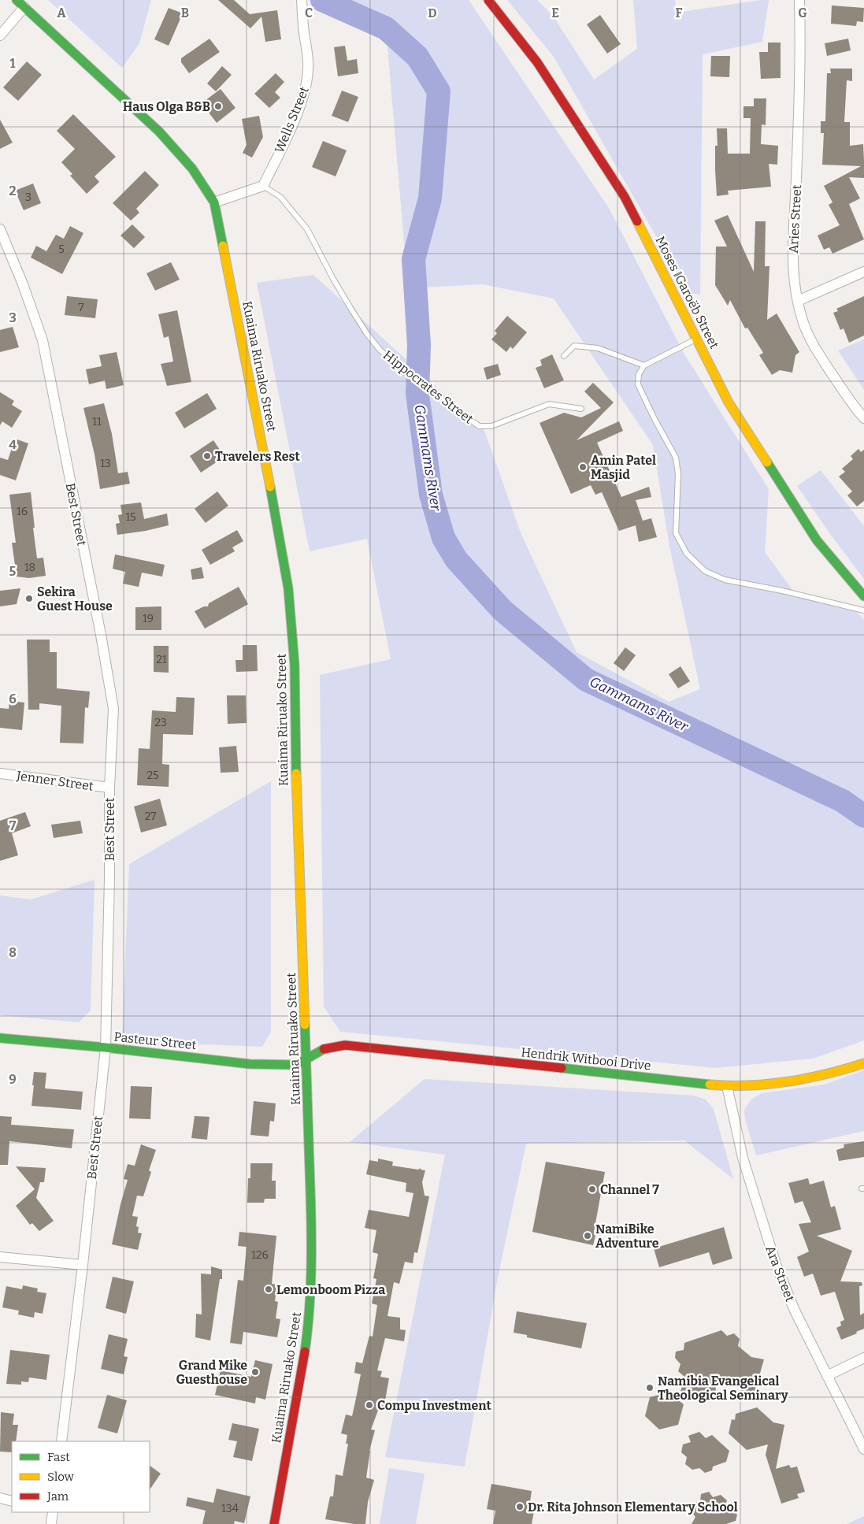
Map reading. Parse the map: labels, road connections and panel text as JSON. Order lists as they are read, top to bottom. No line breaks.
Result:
{"streets":{"street":["Wells Street","Aries Street","Moses ǁGaroëb Street","Kuaima Riruako Street","Best Street","Jenner Street","Pasteur Street","Hendrik Witbooi Drive","Ara Street"],"lane":["Hippocrates Street"]},"crossings":[["Wells Street","Hippocrates Street"],["Kuaima Riruako Street","Pasteur Street"],["Kuaima Riruako Street","Hendrik Witbooi Drive"],["Best Street","Jenner Street"],["Best Street","Pasteur Street"],["Pasteur Street","Hendrik Witbooi Drive"],["Hendrik Witbooi Drive","Ara Street"]],"water":["Gammams River"],"places":["Haus Olga B&B","Travelers Rest","Amin Patel Masjid","Sekira Guest House","Channel 7","NamiBike Adventure","Lemonboom Pizza","Grand Mike Guesthouse","Namibia Evangelical Theological Seminary","Compu Investment","Dr. Rita Johnson Elementary School"],"house_numbers":["3","5","7","11","13","16","15","18","19","21","23","25","27","126","134"],"legend":["Fast","Slow","Jam"],"grid":{"columns":["A","B","C","D","E","F","G"],"rows":["1","2","3","4","5","6","7","8","9"]}}
